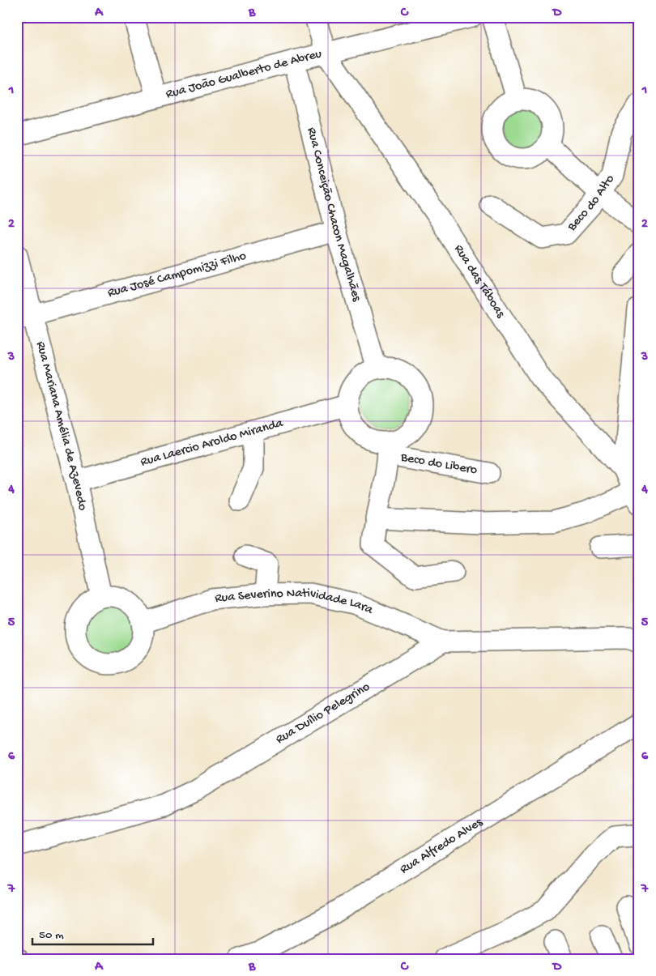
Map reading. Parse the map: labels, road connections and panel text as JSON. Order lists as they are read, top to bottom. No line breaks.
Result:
{"streets":{"street":["Rua João Gualberto de Abreu","Beco do Alto","Rua Conceição Chacon Magalhães","Rua José Campomizzi Filho","Rua das Táboas","Rua Mariana Amélia de Azevedo","Rua Laercio Aroldo Miranda","Beco do Libero","Rua Severino Natividade Lara","Rua Duílio Pelegrino","Rua Alfredo Alves"]},"crossings":[["Rua João Gualberto de Abreu","Rua Conceição Chacon Magalhães"],["Rua João Gualberto de Abreu","Rua das Táboas"],["Rua Conceição Chacon Magalhães","Rua José Campomizzi Filho"],["Rua Conceição Chacon Magalhães","Rua Laercio Aroldo Miranda"],["Rua Conceição Chacon Magalhães","Beco do Libero"],["Rua José Campomizzi Filho","Rua Mariana Amélia de Azevedo"],["Rua Mariana Amélia de Azevedo","Rua Laercio Aroldo Miranda"],["Rua Mariana Amélia de Azevedo","Rua Severino Natividade Lara"],["Rua Laercio Aroldo Miranda","Beco do Libero"],["Rua Severino Natividade Lara","Rua Duílio Pelegrino"]],"scale_bar":"50 m","grid":{"columns":["A","B","C","D"],"rows":["1","2","3","4","5","6","7"]}}
